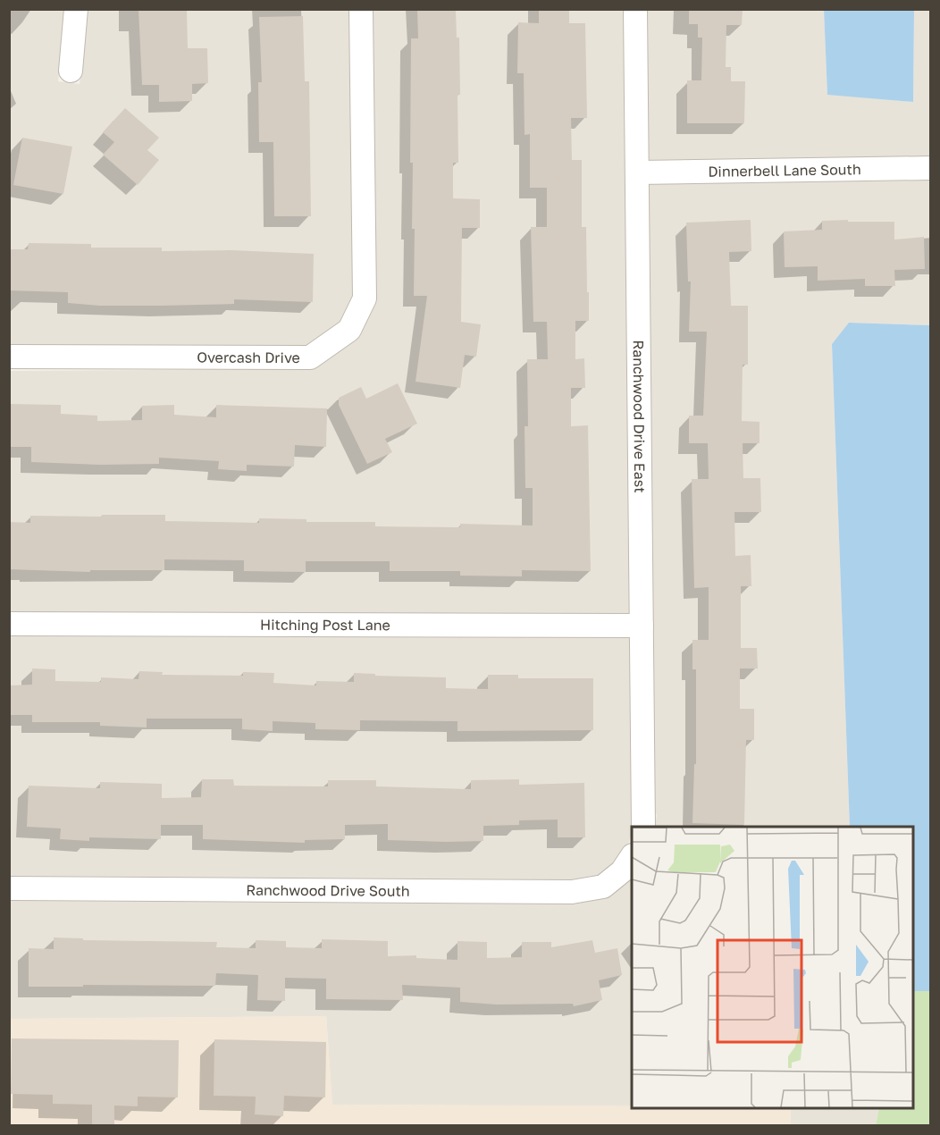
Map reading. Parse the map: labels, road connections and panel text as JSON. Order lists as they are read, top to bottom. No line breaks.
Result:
{"streets":{"street":["Dinnerbell Lane South","Overcash Drive","Ranchwood Drive East","Hitching Post Lane","Ranchwood Drive South"]},"crossings":[["Dinnerbell Lane South","Ranchwood Drive East"],["Ranchwood Drive East","Hitching Post Lane"]]}
